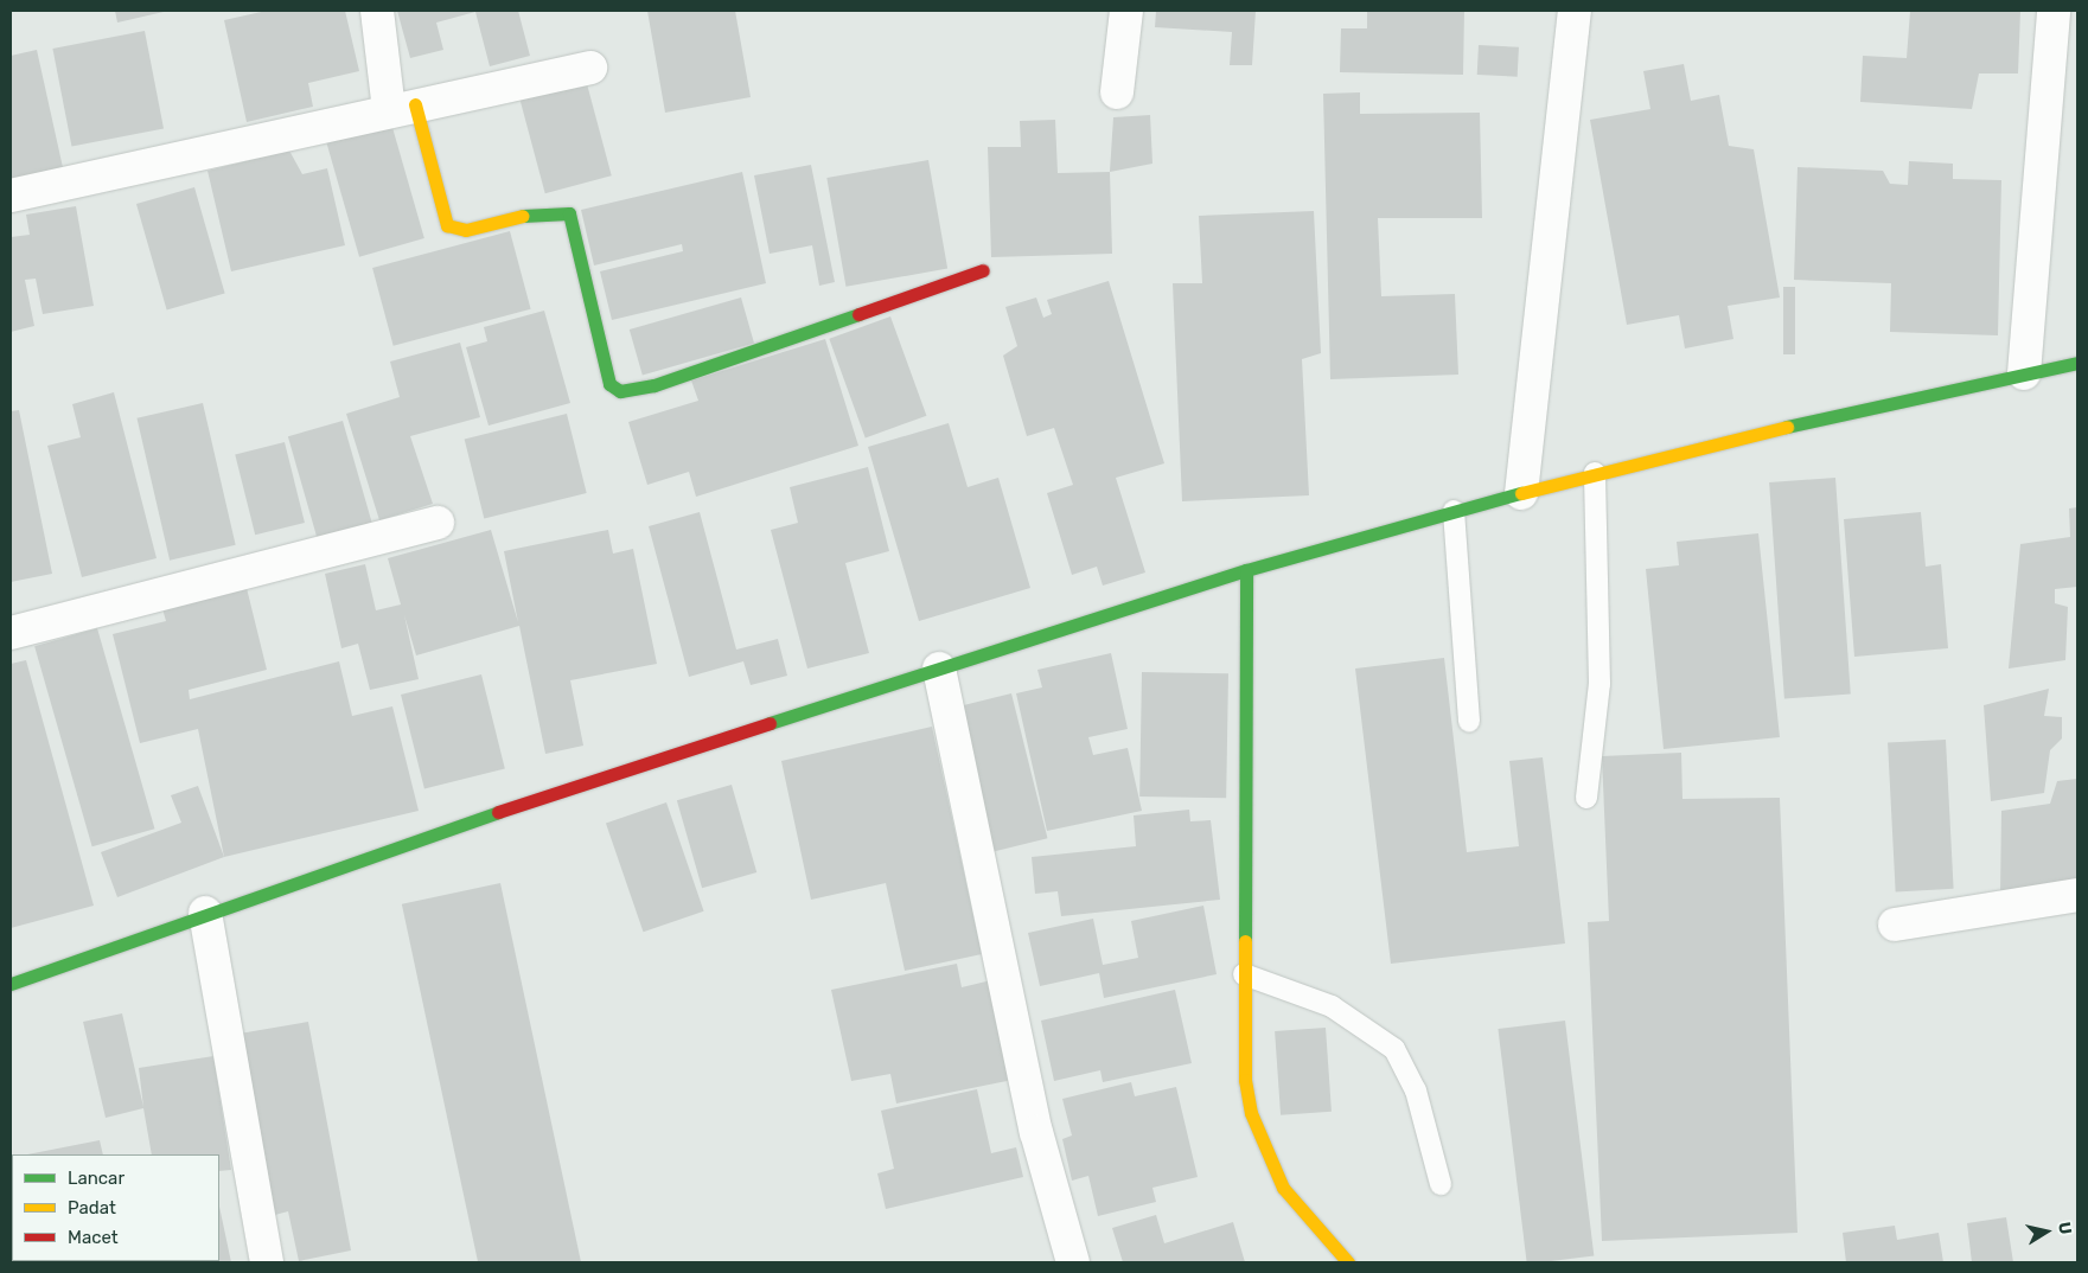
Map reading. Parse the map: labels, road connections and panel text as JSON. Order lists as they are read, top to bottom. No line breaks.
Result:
{"legend":["Lancar","Padat","Macet"],"north":"right"}
